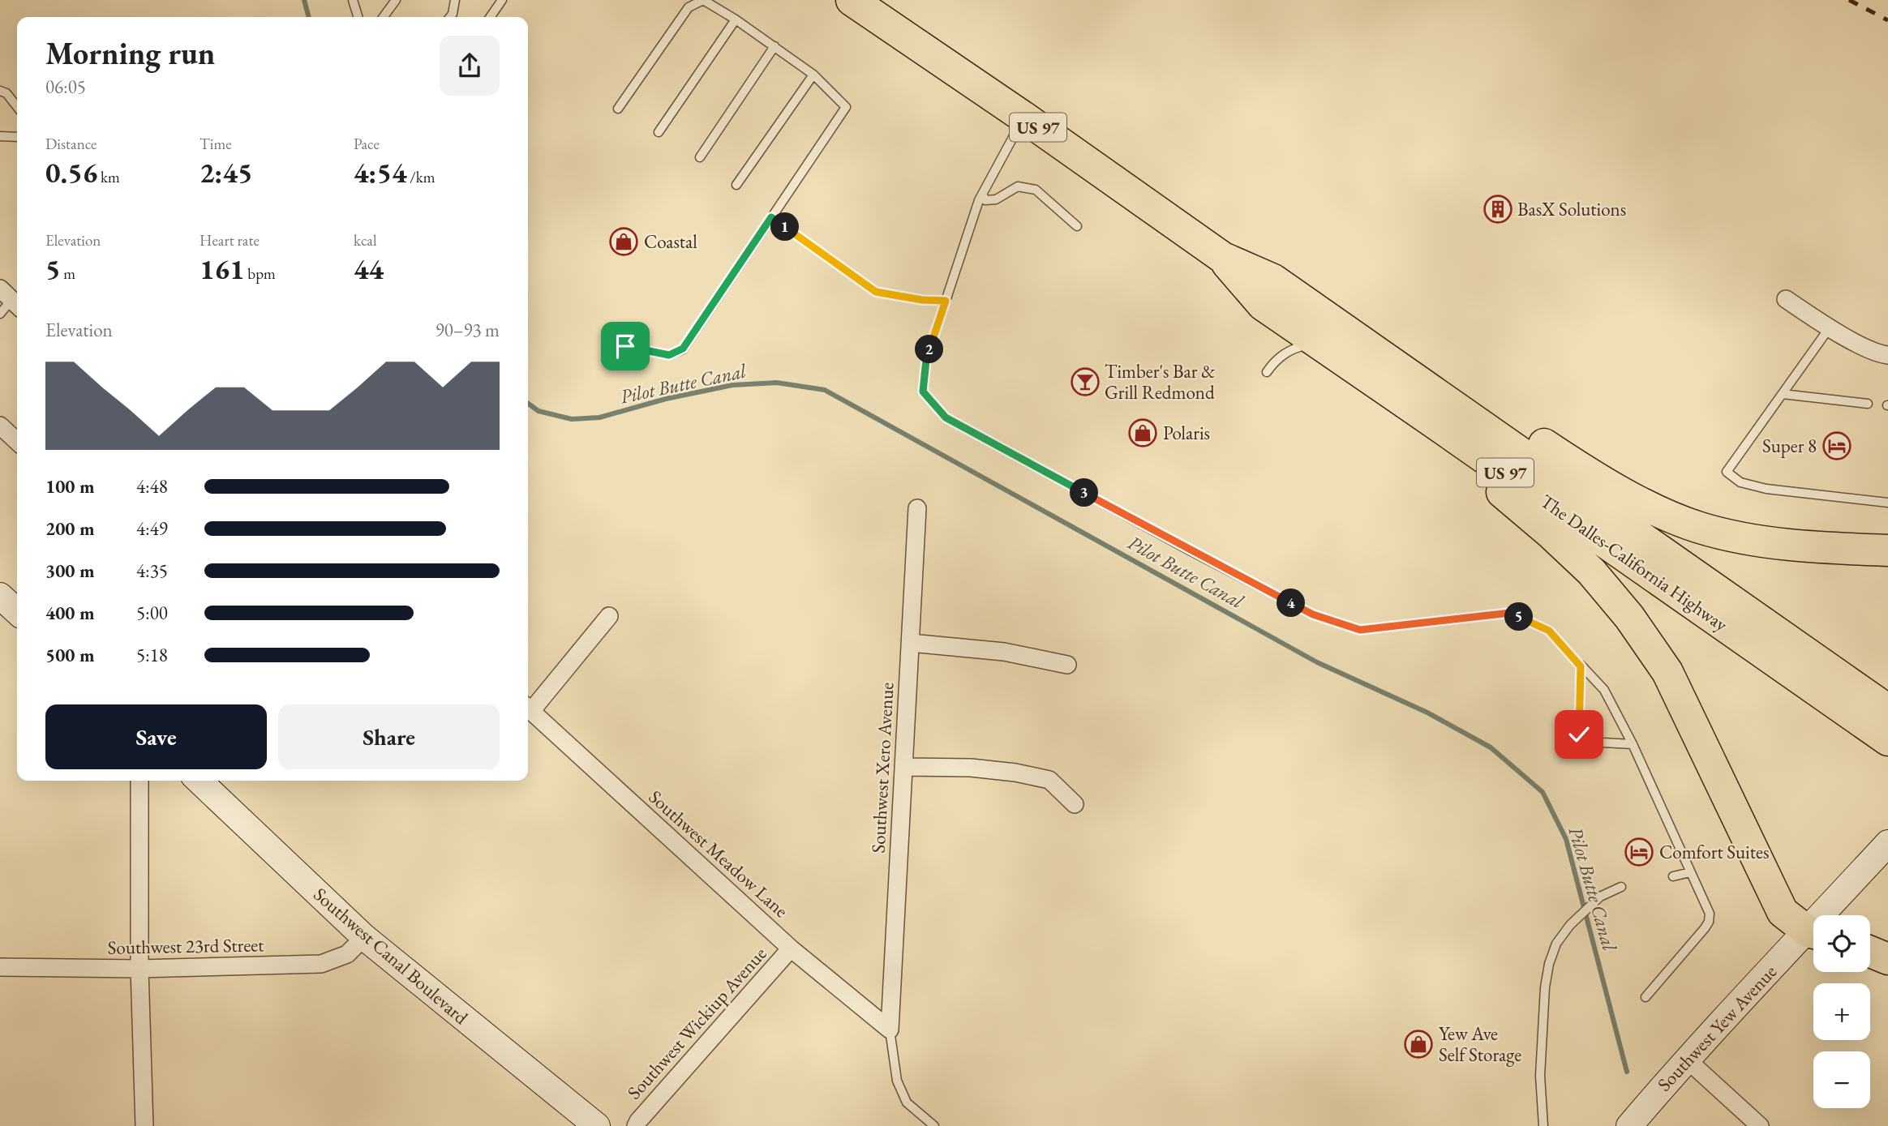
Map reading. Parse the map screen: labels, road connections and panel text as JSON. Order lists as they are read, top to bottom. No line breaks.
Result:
{"streets":{"highway":["US 97","The Dalles-California Highway"],"main road":["Southwest Canal Boulevard","Southwest Yew Avenue"],"street":["Southwest Xero Avenue","Southwest Meadow Lane","Southwest 23rd Street","Southwest Wickiup Avenue"]},"crossings":[["Southwest Xero Avenue","Southwest Meadow Lane"],["Southwest Meadow Lane","Southwest Wickiup Avenue"],["Southwest 23rd Street","Southwest Canal Boulevard"]],"water":["Pilot Butte Canal"],"places":{"building":["BasX Solutions"],"shop":["Coastal","Polaris","Yew Ave Self Storage"],"bar":["Timber's Bar & Grill Redmond"],"hotel":["Super 8","Comfort Suites"]},"page":{"heading":["Morning run","06:05"],"stats":[["Distance","0.56 km"],["Time","2:45"],["Pace","4:54 /km"],["Elevation","5 m"],["Heart rate","161 bpm"],["kcal","44"]],"pins":["1","2","3","4","5"],"chart":["Elevation","90–93 m"],"list":[{"name":"100 m","note":"4:48"},{"name":"200 m","note":"4:49"},{"name":"300 m","note":"4:35"},{"name":"400 m","note":"5:00"},{"name":"500 m","note":"5:18"}],"buttons":["Save","Share"],"map_buttons":["+","−"]}}
